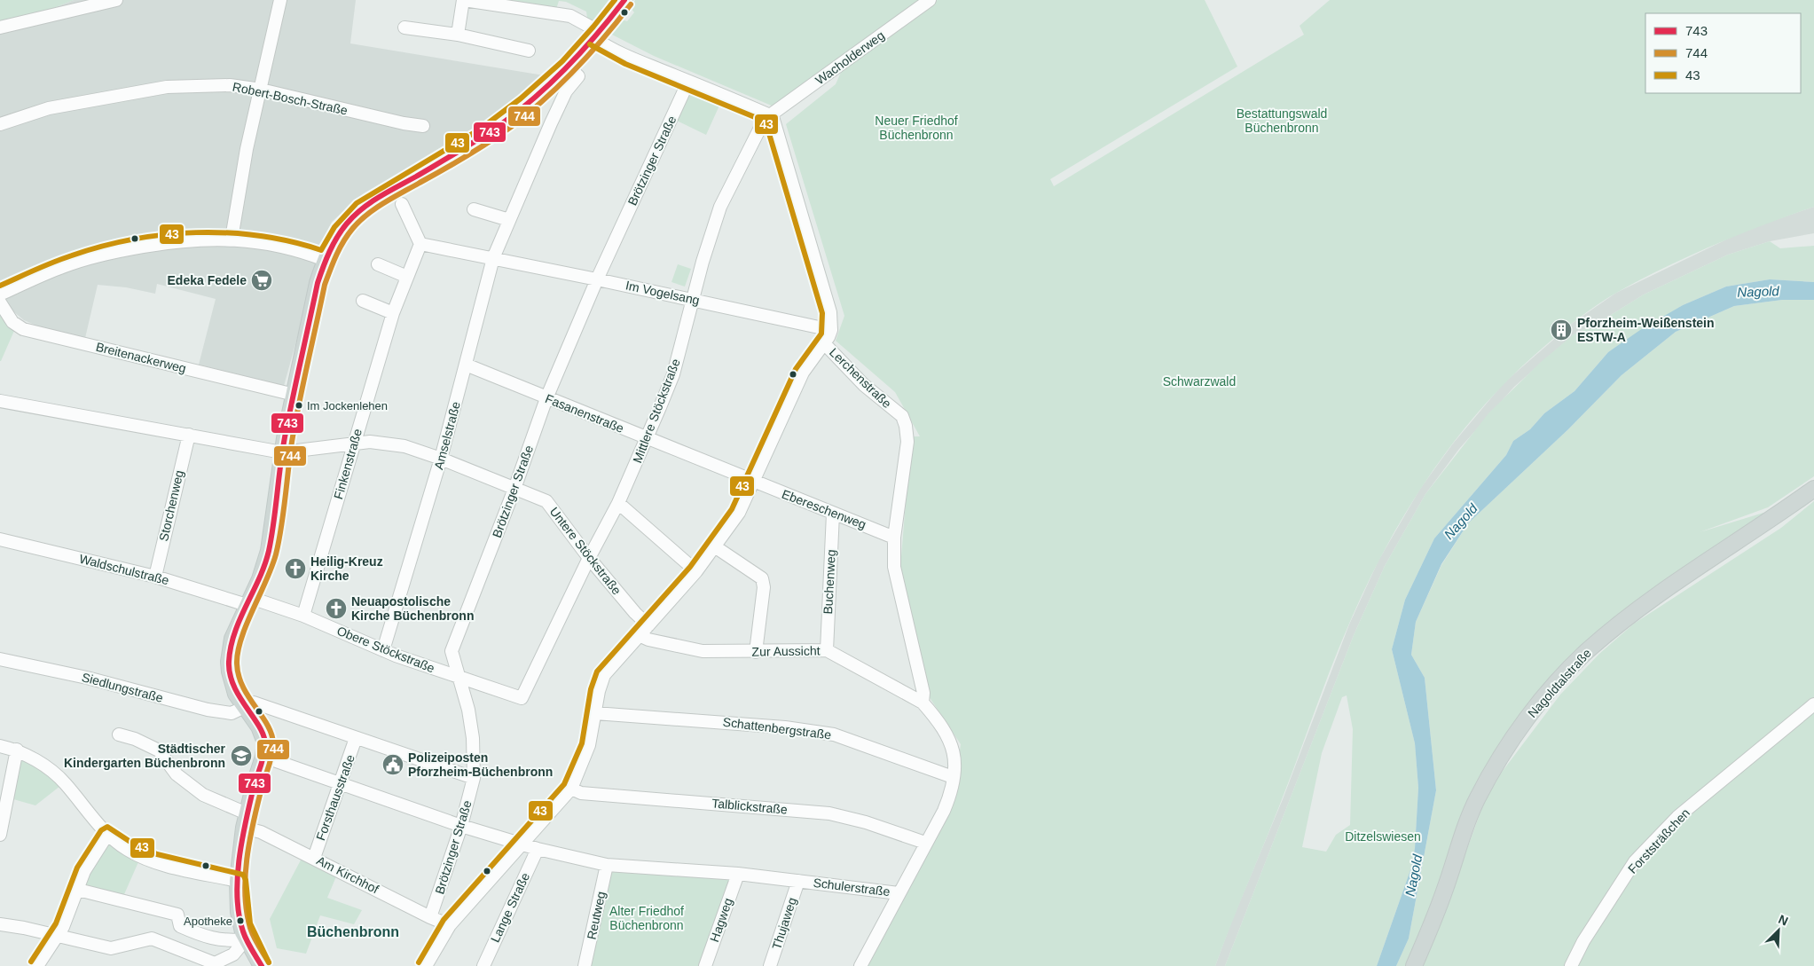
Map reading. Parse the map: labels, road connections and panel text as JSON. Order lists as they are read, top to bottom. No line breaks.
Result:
{"streets":{"main road":["Nagoldtalstraße"],"street":["Wacholderweg","Robert-Bosch-Straße","Brötzinger Straße","Im Vogelsang","Breitenackerweg","Lerchenstraße","Mittlere Stöckstraße","Fasanenstraße","Amselstraße","Finkenstraße","Storchenweg","Ebereschenweg","Untere Stöckstraße","Waldschulstraße","Buchenweg","Obere Stöckstraße","Zur Aussicht","Siedlungstraße","Schattenbergstraße","Forsthausstraße","Talblickstraße","Forststräßchen","Am Kirchhof","Schulerstraße","Lange Straße","Reutweg","Hagweg","Thujaweg"]},"crossings":[["Wacholderweg","Lerchenstraße"],["Wacholderweg","Mittlere Stöckstraße"],["Brötzinger Straße","Im Vogelsang"],["Brötzinger Straße","Fasanenstraße"],["Brötzinger Straße","Untere Stöckstraße"],["Brötzinger Straße","Obere Stöckstraße"],["Brötzinger Straße","Siedlungstraße"],["Brötzinger Straße","Am Kirchhof"],["Brötzinger Straße","Schulerstraße"],["Im Vogelsang","Lerchenstraße"],["Im Vogelsang","Mittlere Stöckstraße"],["Im Vogelsang","Amselstraße"],["Lerchenstraße","Mittlere Stöckstraße"],["Lerchenstraße","Ebereschenweg"],["Mittlere Stöckstraße","Fasanenstraße"],["Mittlere Stöckstraße","Untere Stöckstraße"],["Mittlere Stöckstraße","Obere Stöckstraße"],["Fasanenstraße","Amselstraße"],["Fasanenstraße","Ebereschenweg"],["Amselstraße","Untere Stöckstraße"],["Amselstraße","Obere Stöckstraße"],["Finkenstraße","Untere Stöckstraße"],["Finkenstraße","Obere Stöckstraße"],["Storchenweg","Waldschulstraße"],["Ebereschenweg","Buchenweg"],["Waldschulstraße","Obere Stöckstraße"],["Buchenweg","Zur Aussicht"],["Zur Aussicht","Schattenbergstraße"],["Zur Aussicht","Talblickstraße"],["Zur Aussicht","Schulerstraße"],["Siedlungstraße","Forsthausstraße"],["Forsthausstraße","Am Kirchhof"],["Forsthausstraße","Schulerstraße"],["Schulerstraße","Lange Straße"],["Schulerstraße","Reutweg"],["Schulerstraße","Hagweg"],["Schulerstraße","Thujaweg"]],"districts":["Büchenbronn"],"water":["Nagold"],"parks":["Bestattungswald Büchenbronn","Neuer Friedhof Büchenbronn","Schwarzwald","Ditzelswiesen","Alter Friedhof Büchenbronn"],"places":{"supermarket":["Edeka Fedele"],"building":["Pforzheim-Weißenstein ESTW-A"],"other":["Im Jockenlehen","Apotheke"],"church":["Heilig-Kreuz Kirche","Neuapostolische Kirche Büchenbronn"],"school or university":["Städtischer Kindergarten Büchenbronn"],"public building":["Polizeiposten Pforzheim-Büchenbronn"]},"lines":["transit line 743","transit line 43","transit line 744"],"legend":["743","744","43"],"north":"top right"}
